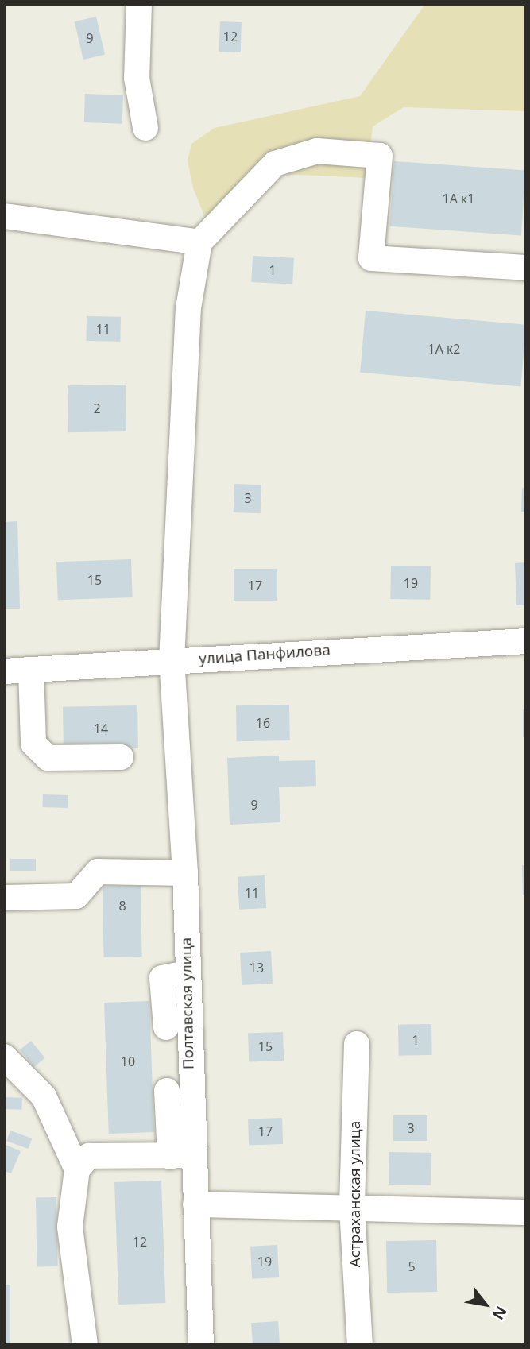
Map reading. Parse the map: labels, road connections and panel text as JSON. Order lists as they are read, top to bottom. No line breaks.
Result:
{"streets":{"street":["улица Панфилова","Полтавская улица","Астраханская улица"]},"crossings":[["улица Панфилова","Полтавская улица"]],"house_numbers":["12","9","1А к1","1","11","1А к2","2","3","15","19","17","16","14","9","11","8","13","1","15","10","3","17","12","19","5"],"north":"bottom right"}
